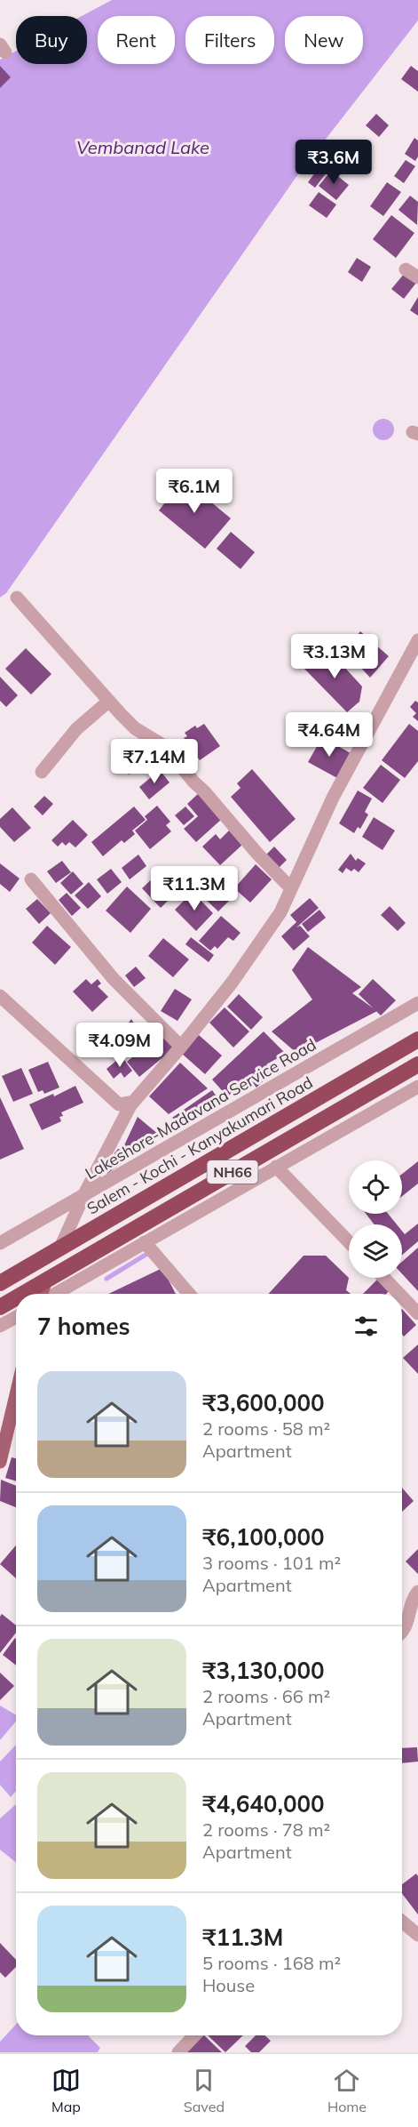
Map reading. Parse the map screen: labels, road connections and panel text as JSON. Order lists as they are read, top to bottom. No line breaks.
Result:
{"streets":{"highway":["Salem - Kochi - Kanyakumari Road","NH66"],"street":["Lakeshore-Madavana Service Road"]},"water":["Vembanad Lake"],"page":{"chip":["Buy","Rent","Filters","New"],"price":["₹3.6M","₹6.1M","₹3.13M","₹4.64M","₹7.14M","₹11.3M","₹4.09M"],"heading":"7 homes","list":[{"name":"₹3,600,000","note":"2 rooms · 58 m² · Apartment"},{"name":"₹6,100,000","note":"3 rooms · 101 m² · Apartment"},{"name":"₹3,130,000","note":"2 rooms · 66 m² · Apartment"},{"name":"₹4,640,000","note":"2 rooms · 78 m² · Apartment"},{"name":"₹11.3M","note":"5 rooms · 168 m² · House"}],"tabs":["Map","Saved","Home"]}}
